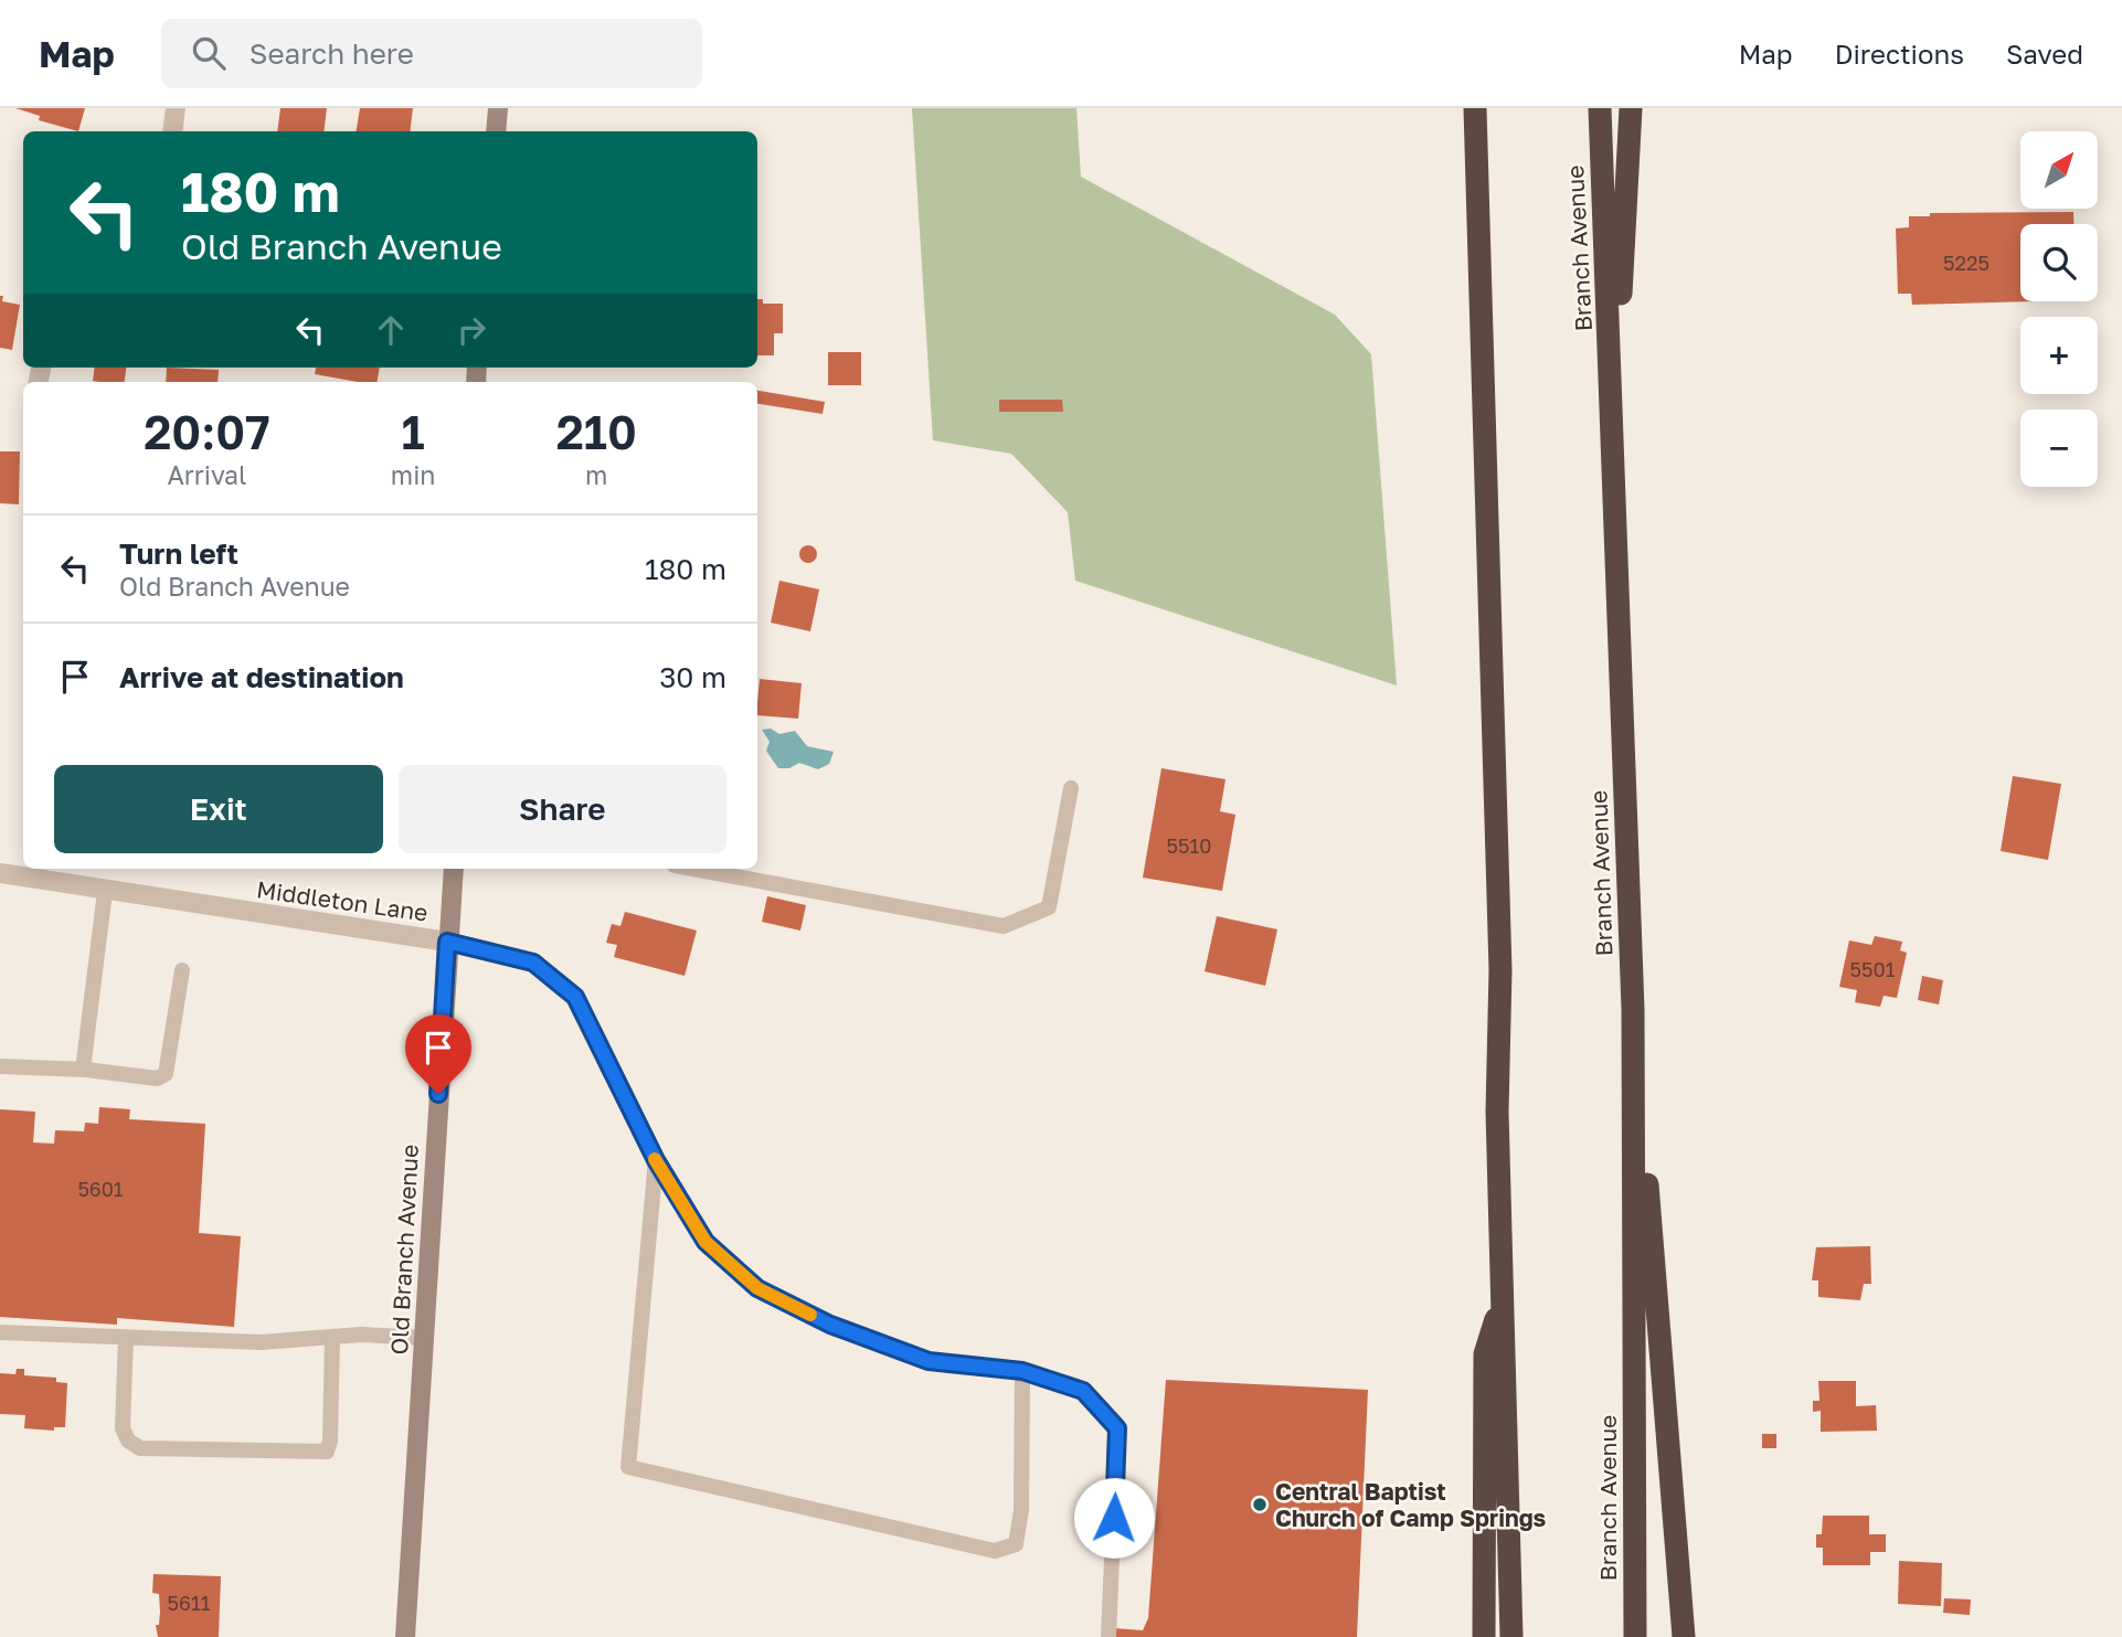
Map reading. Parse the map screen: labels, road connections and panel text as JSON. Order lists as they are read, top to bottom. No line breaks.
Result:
{"streets":{"highway":["Branch Avenue"],"street":["Middleton Lane","Old Branch Avenue"]},"crossings":[["Middleton Lane","Old Branch Avenue"]],"places":["Central Baptist Church of Camp Springs"],"house_numbers":["5225","5510","5501","5601","5611"],"north":"top right","page":{"header":"Map","search":"Search here","nav":["Map","Directions","Saved"],"map_buttons":["+","−"],"turn":["180 m","Old Branch Avenue"],"eta":["20:07","Arrival","1","min","210","m"],"list":[{"name":"Turn left","note":"Old Branch Avenue","value":"180 m"},{"name":"Arrive at destination","value":"30 m"}],"buttons":["Exit","Share"]}}
